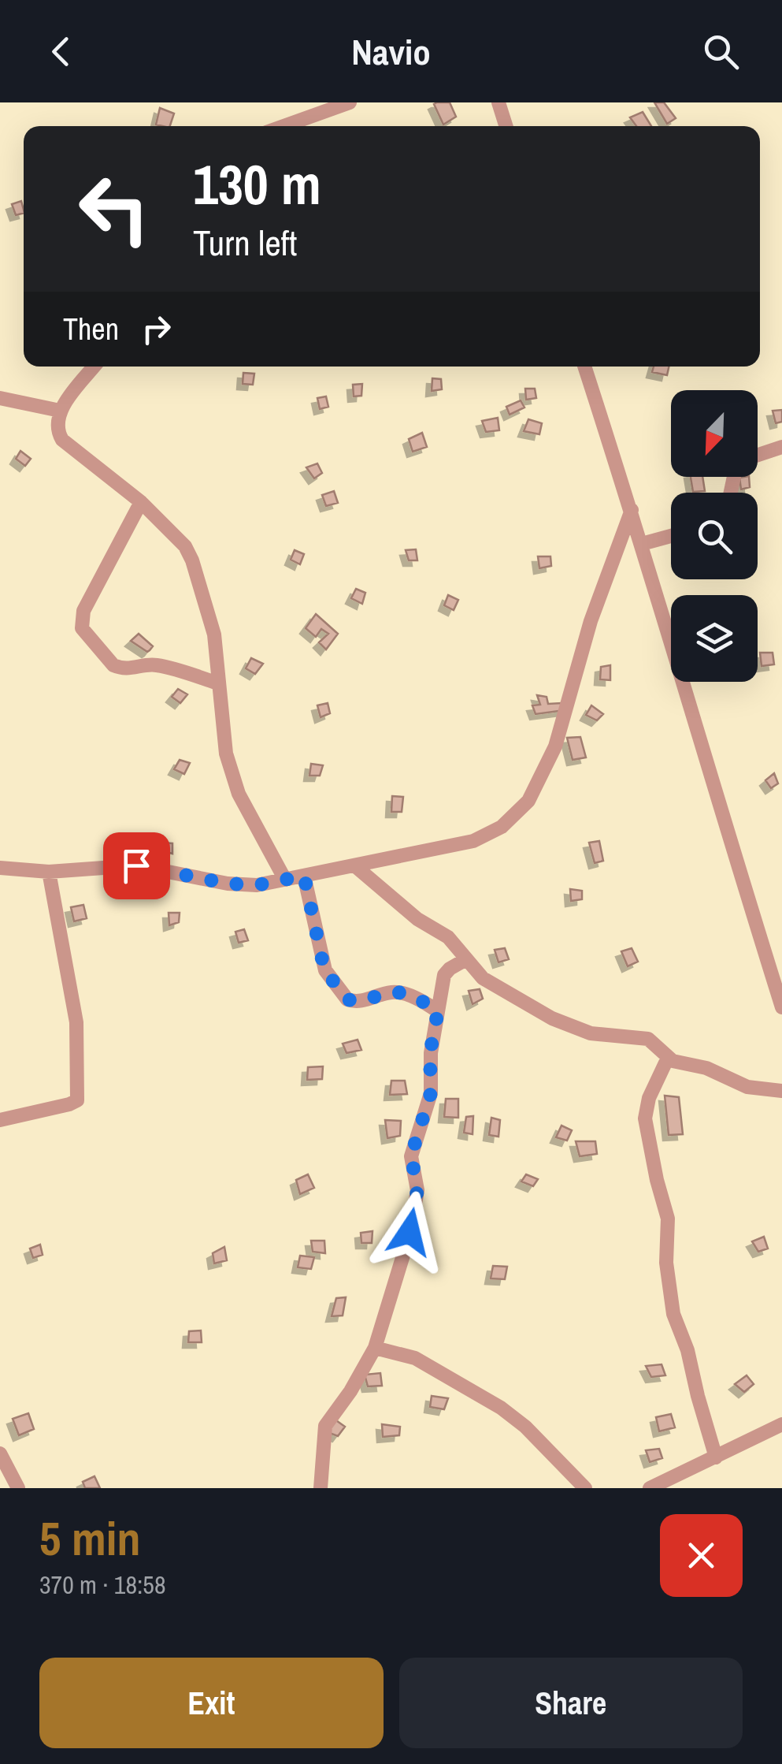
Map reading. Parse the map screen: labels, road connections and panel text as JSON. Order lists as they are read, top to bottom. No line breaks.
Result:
{"north":"bottom left","page":{"header":"Navio","turn":["130 m","Turn left"],"then":"Then","heading":["5 min","370 m · 18:58"],"buttons":["Exit","Share"]}}
